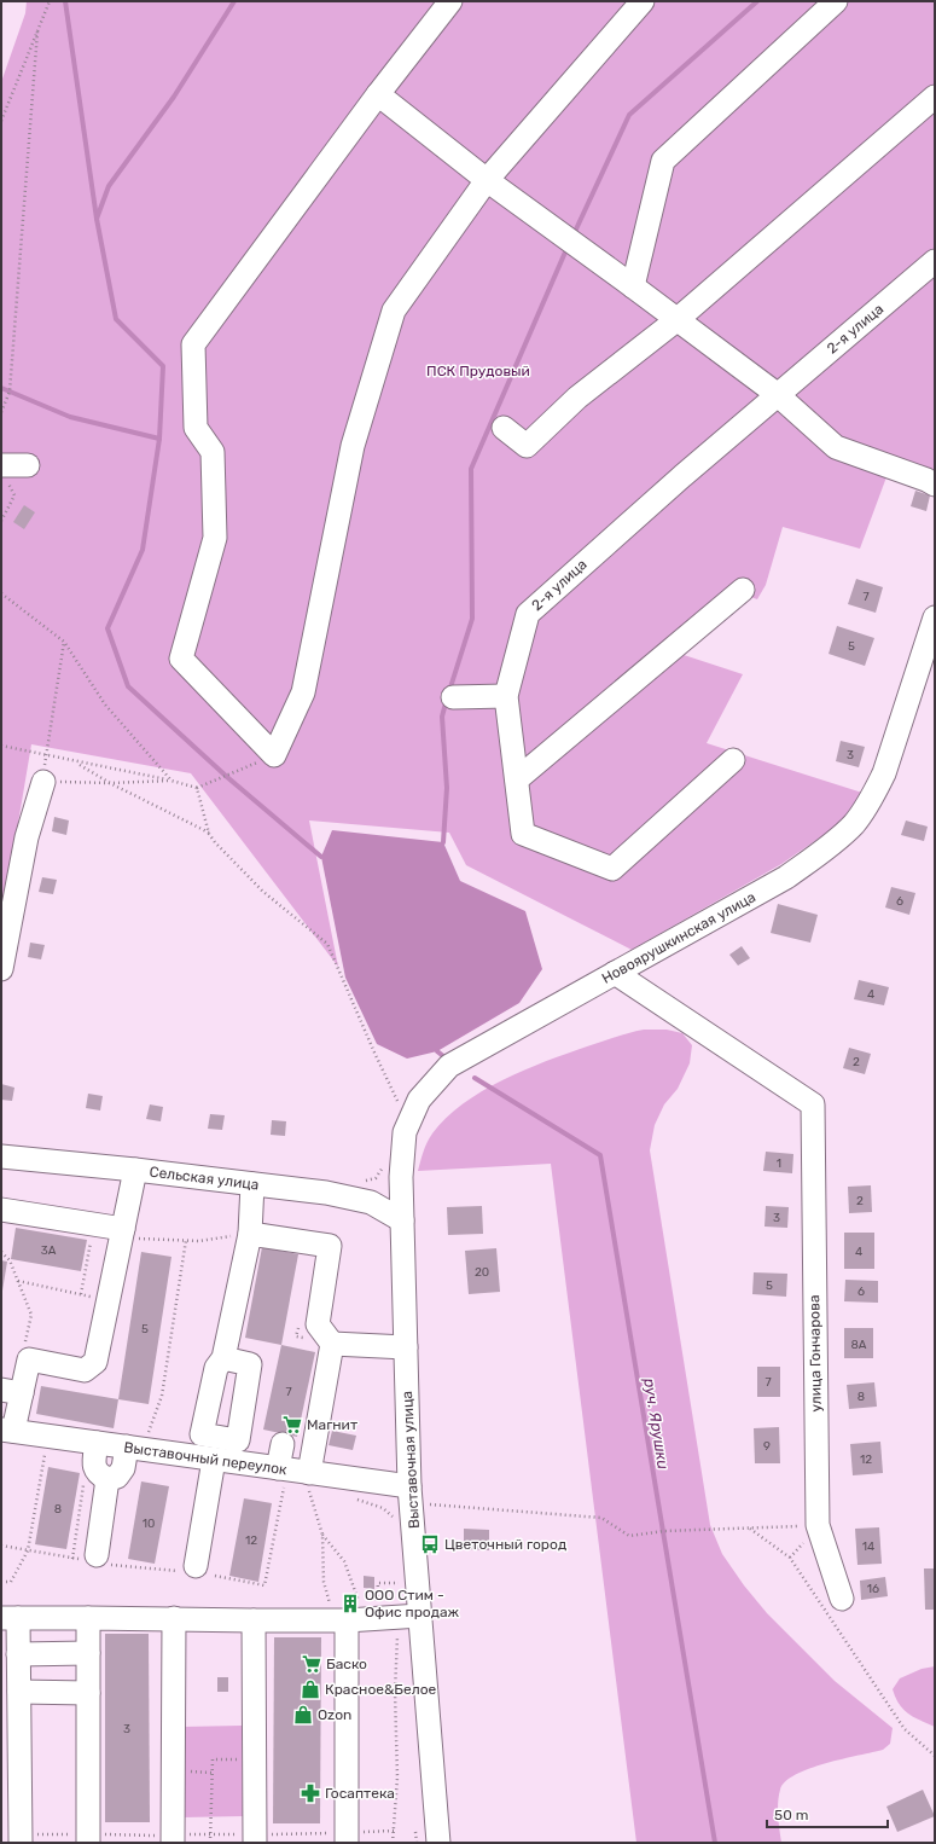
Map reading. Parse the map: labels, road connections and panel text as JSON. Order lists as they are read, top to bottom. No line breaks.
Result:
{"streets":{"street":["2-я улица","Новоярушкинская улица","Сельская улица","улица Гончарова","Выставочный переулок","Выставочная улица"]},"crossings":[["Новоярушкинская улица","Сельская улица"],["Новоярушкинская улица","улица Гончарова"],["Новоярушкинская улица","Выставочная улица"],["Сельская улица","Выставочная улица"],["Выставочный переулок","Выставочная улица"]],"water":["руч. Ярушки"],"parks":["ПСК Прудовый"],"places":{"supermarket":["Магнит","Баско"],"bus stop":["Цветочный город"],"building":["ООО Стим - Офис продаж"],"shop":["Красное&Белое","Ozon"],"pharmacy":["Госаптека"]},"house_numbers":["7","5","3","6","4","2","1","2","3","3А","4","20","5","6","5","8А","7","7","8","9","12","8","10","12","14","16","3"],"scale_bar":"50 m"}
